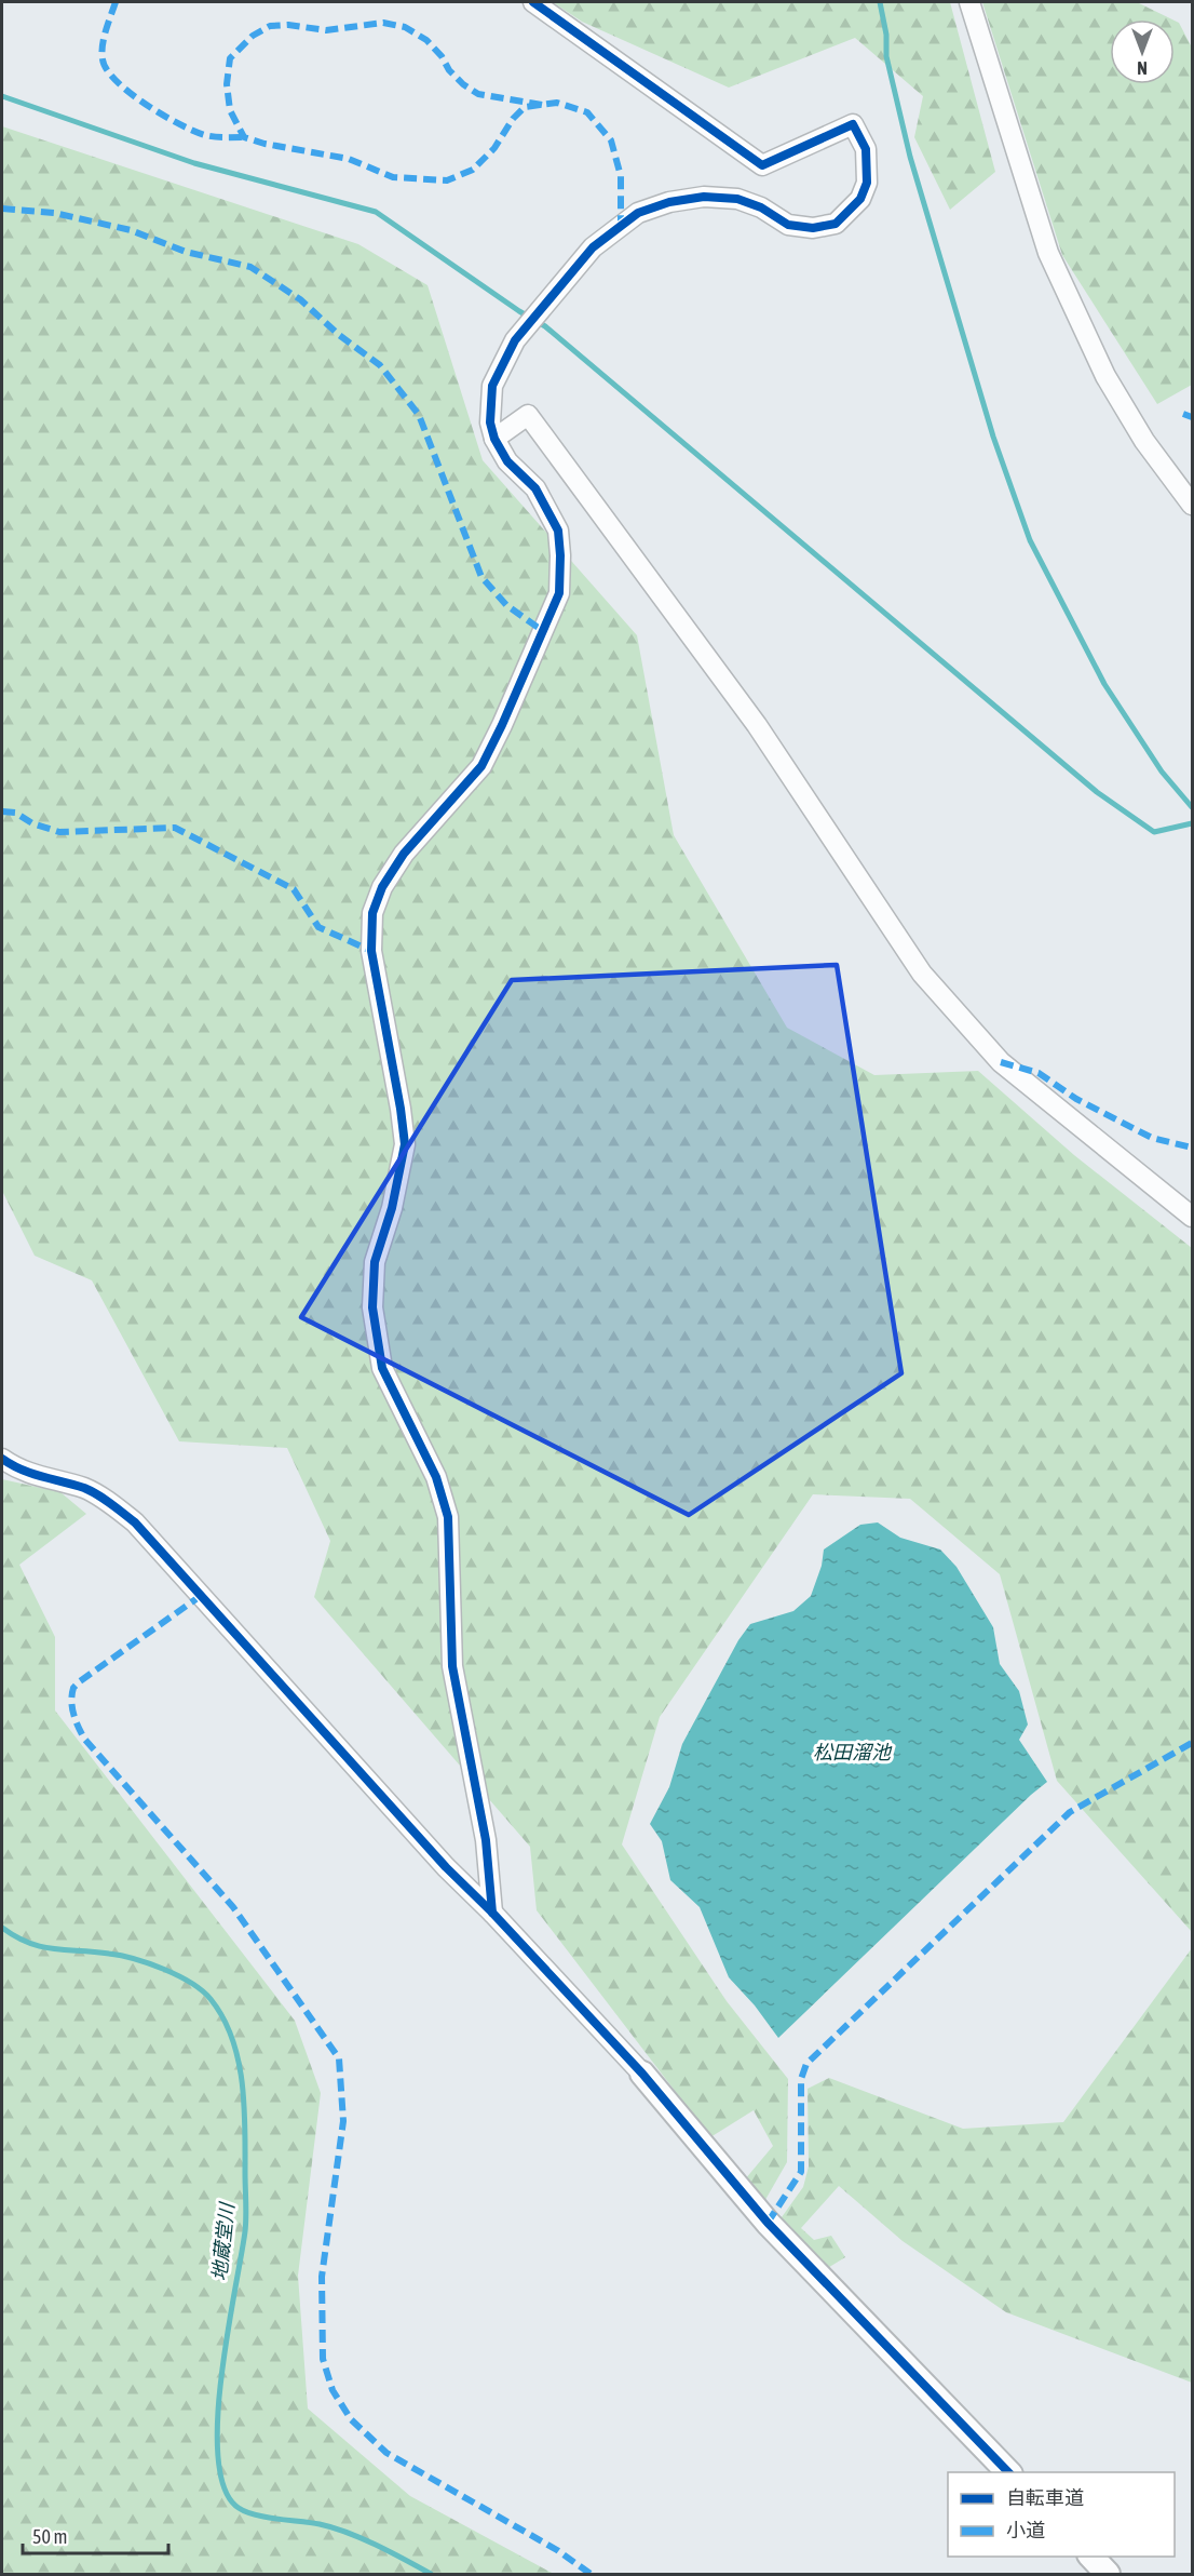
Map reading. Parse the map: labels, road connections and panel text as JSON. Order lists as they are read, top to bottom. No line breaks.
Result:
{"water":["松田溜池","地蔵堂川"],"legend":["自転車道","小道"],"scale_bar":"50 m","north":"bottom"}
